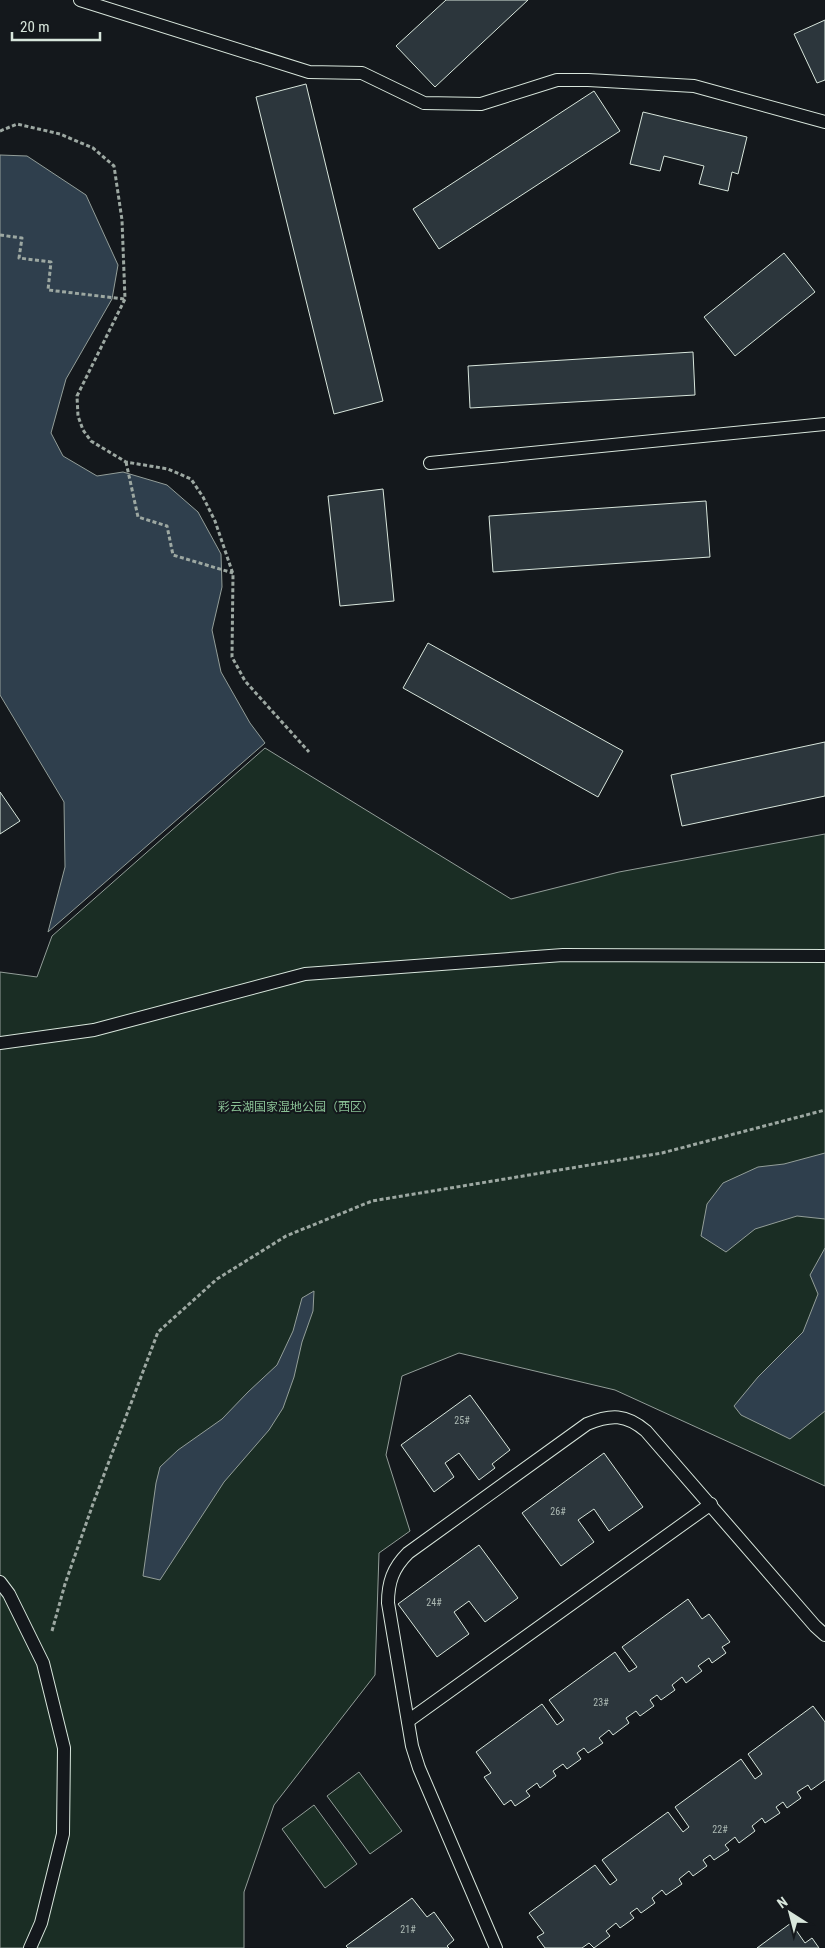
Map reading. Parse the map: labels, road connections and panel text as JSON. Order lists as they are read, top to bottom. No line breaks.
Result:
{"parks":["彩云湖国家湿地公园（西区）"],"house_numbers":["25#","26#","24#","23#","22#","21#"],"scale_bar":"20 m","north":"top left"}
